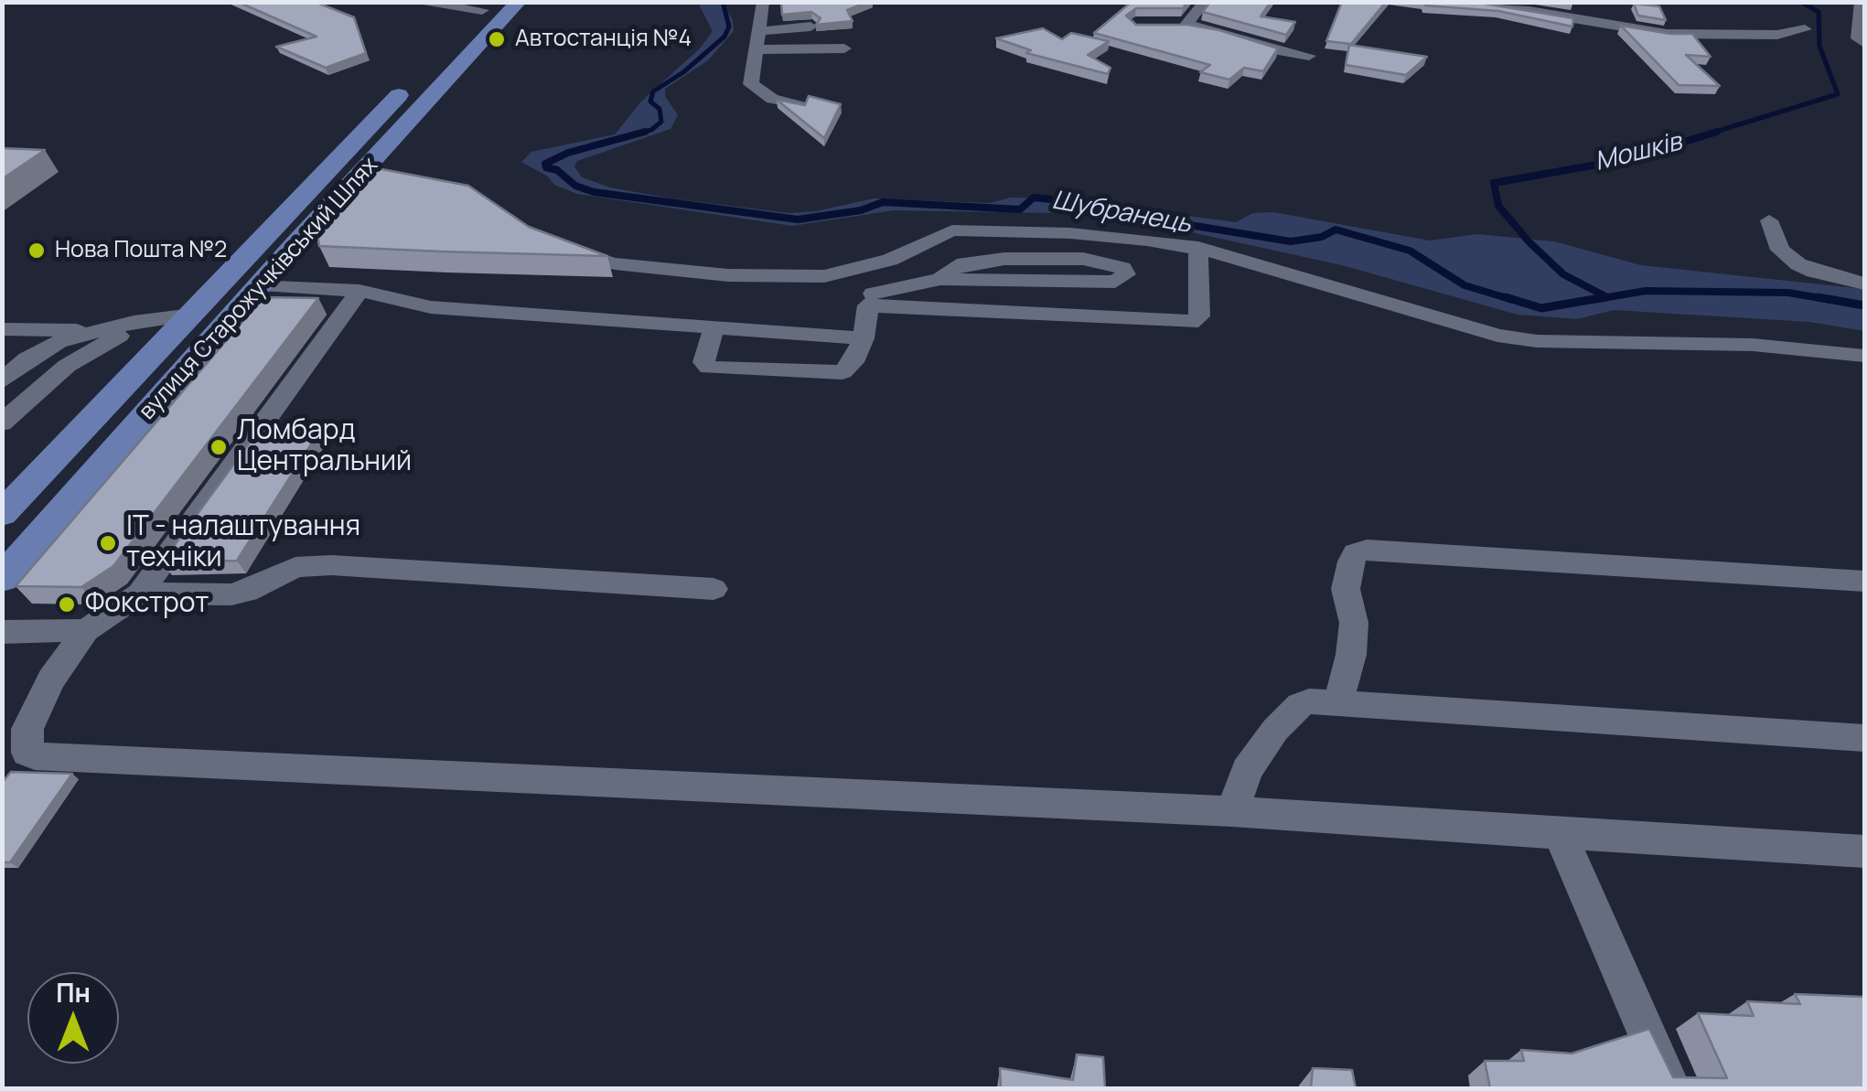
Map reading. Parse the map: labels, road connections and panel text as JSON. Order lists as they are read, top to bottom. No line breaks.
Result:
{"streets":{"main road":["вулиця Старожучківський Шлях"]},"water":["Мошків","Шубранець"],"places":["Автостанція №4","Нова Пошта №2","Ломбард Центральний","ІТ - налаштування техніки","Фокстрот"],"north":"top"}
